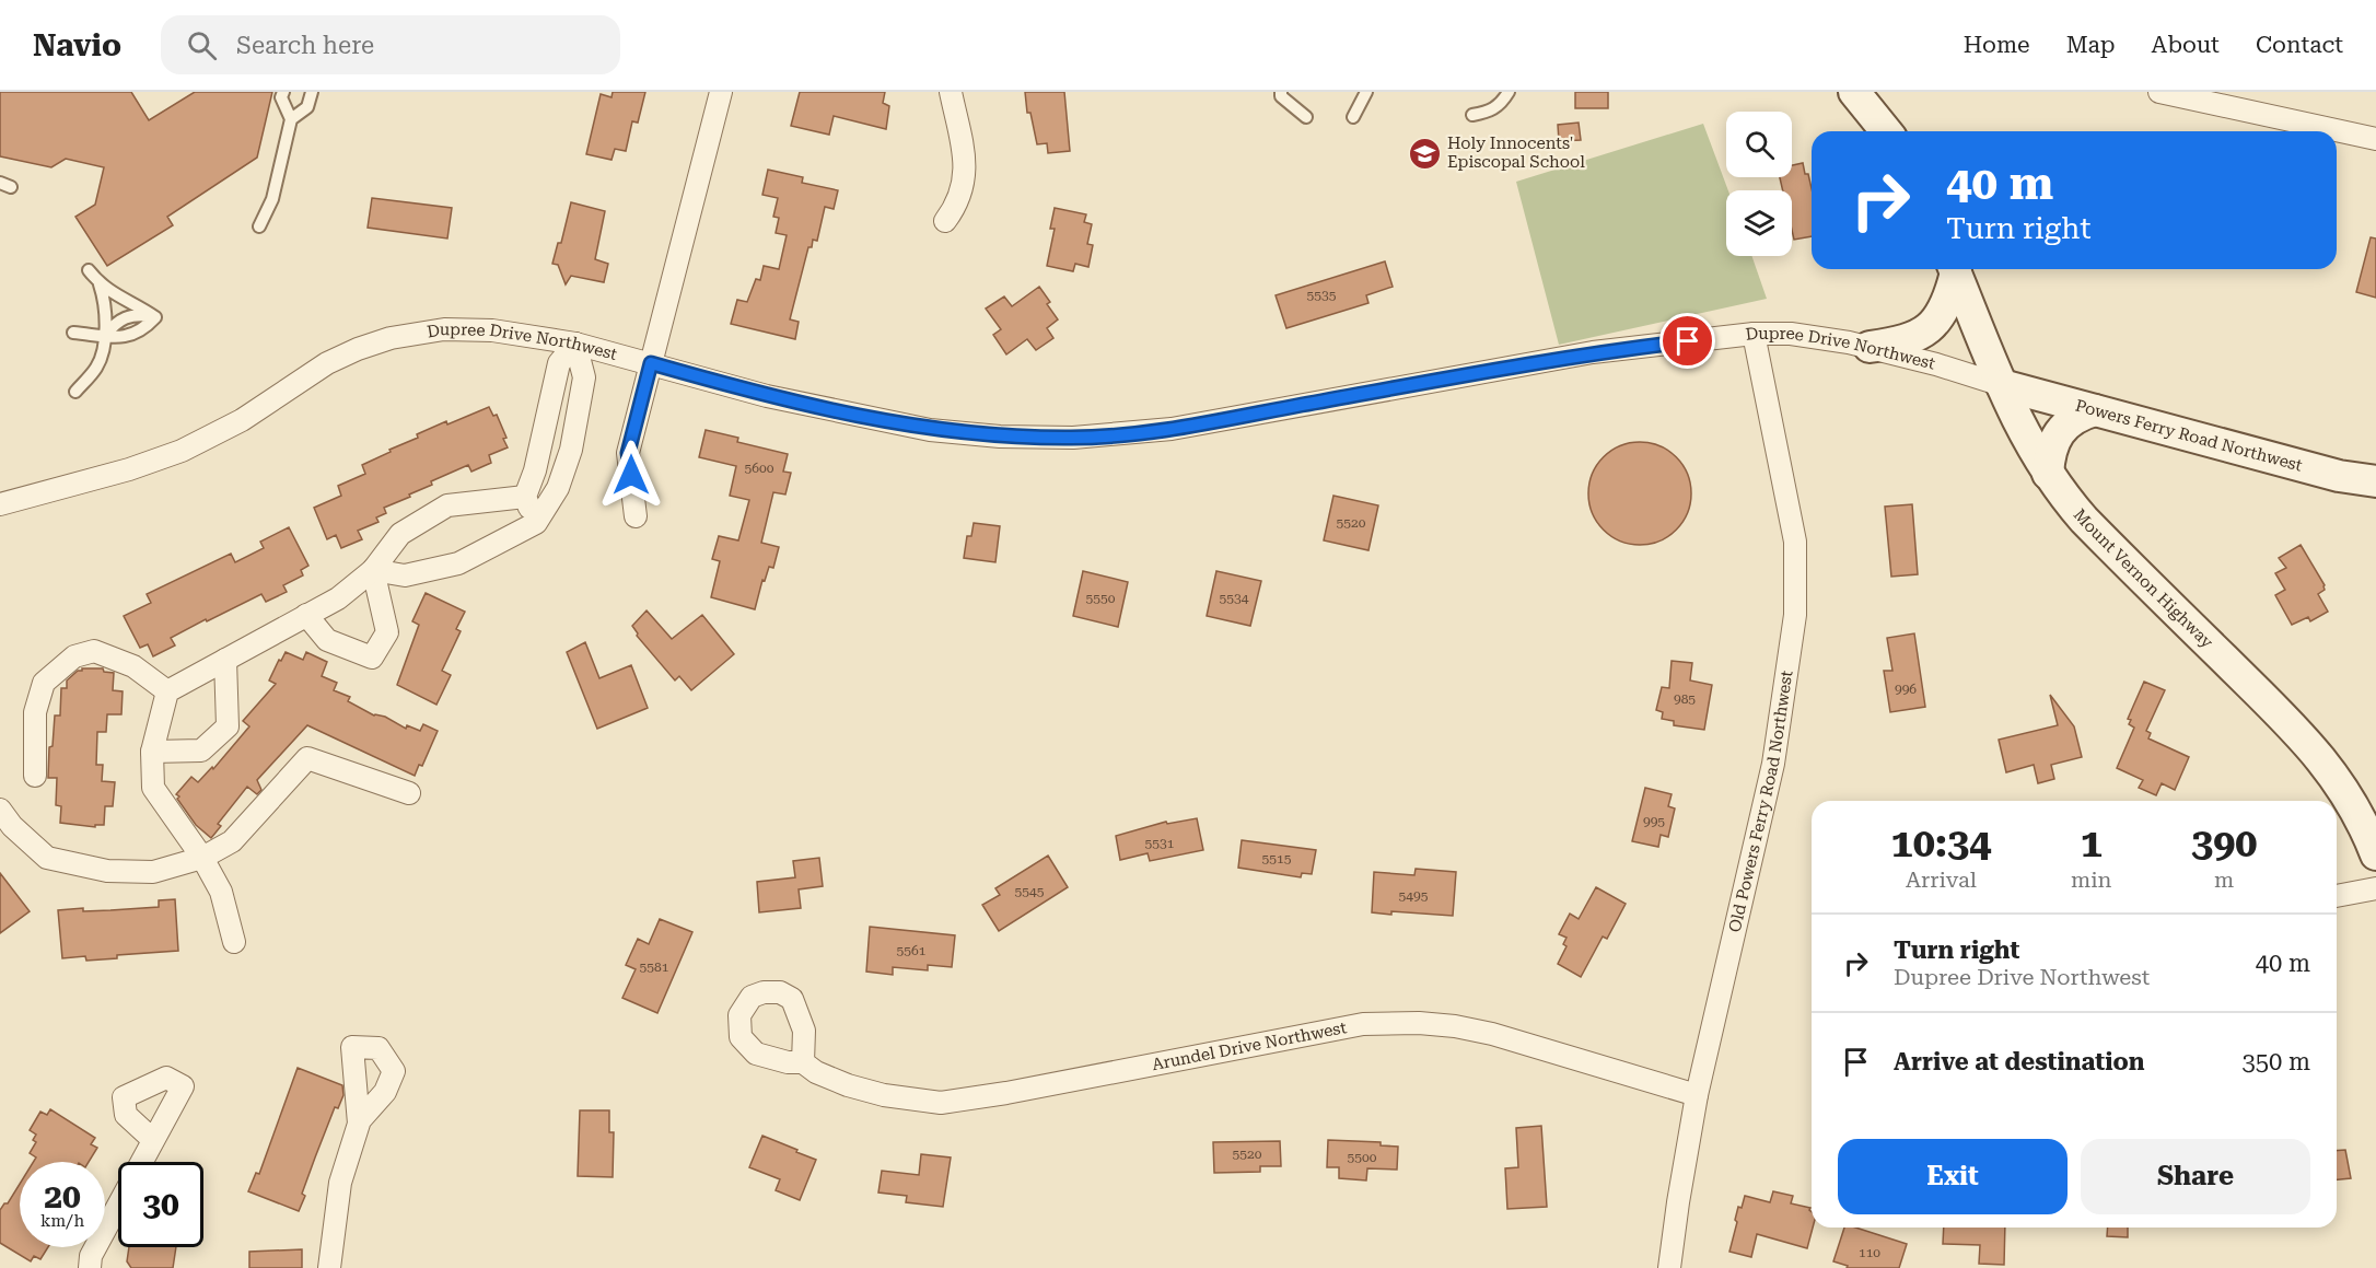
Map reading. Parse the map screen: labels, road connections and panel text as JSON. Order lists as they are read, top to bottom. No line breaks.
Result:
{"streets":{"street":["Dupree Drive Northwest","Powers Ferry Road Northwest","Mount Vernon Highway","Old Powers Ferry Road Northwest","Arundel Drive Northwest"]},"crossings":[["Dupree Drive Northwest","Powers Ferry Road Northwest"],["Dupree Drive Northwest","Mount Vernon Highway"],["Dupree Drive Northwest","Old Powers Ferry Road Northwest"],["Powers Ferry Road Northwest","Mount Vernon Highway"],["Old Powers Ferry Road Northwest","Arundel Drive Northwest"]],"places":{"school or university":["Holy Innocents' Episcopal School"]},"house_numbers":["5535","5600","5520","5550","5534","996","985","995","5531","5515","5545","5495","5561","5581","5520","5500","110"],"page":{"header":"Navio","search":"Search here","nav":["Home","Map","About","Contact"],"turn":["40 m","Turn right"],"eta":["10:34","Arrival","1","min","390","m"],"list":[{"name":"Turn right","note":"Dupree Drive Northwest","value":"40 m"},{"name":"Arrive at destination","value":"350 m"}],"buttons":["Exit","Share"],"speed":"20 km/h","limit":"30"}}
